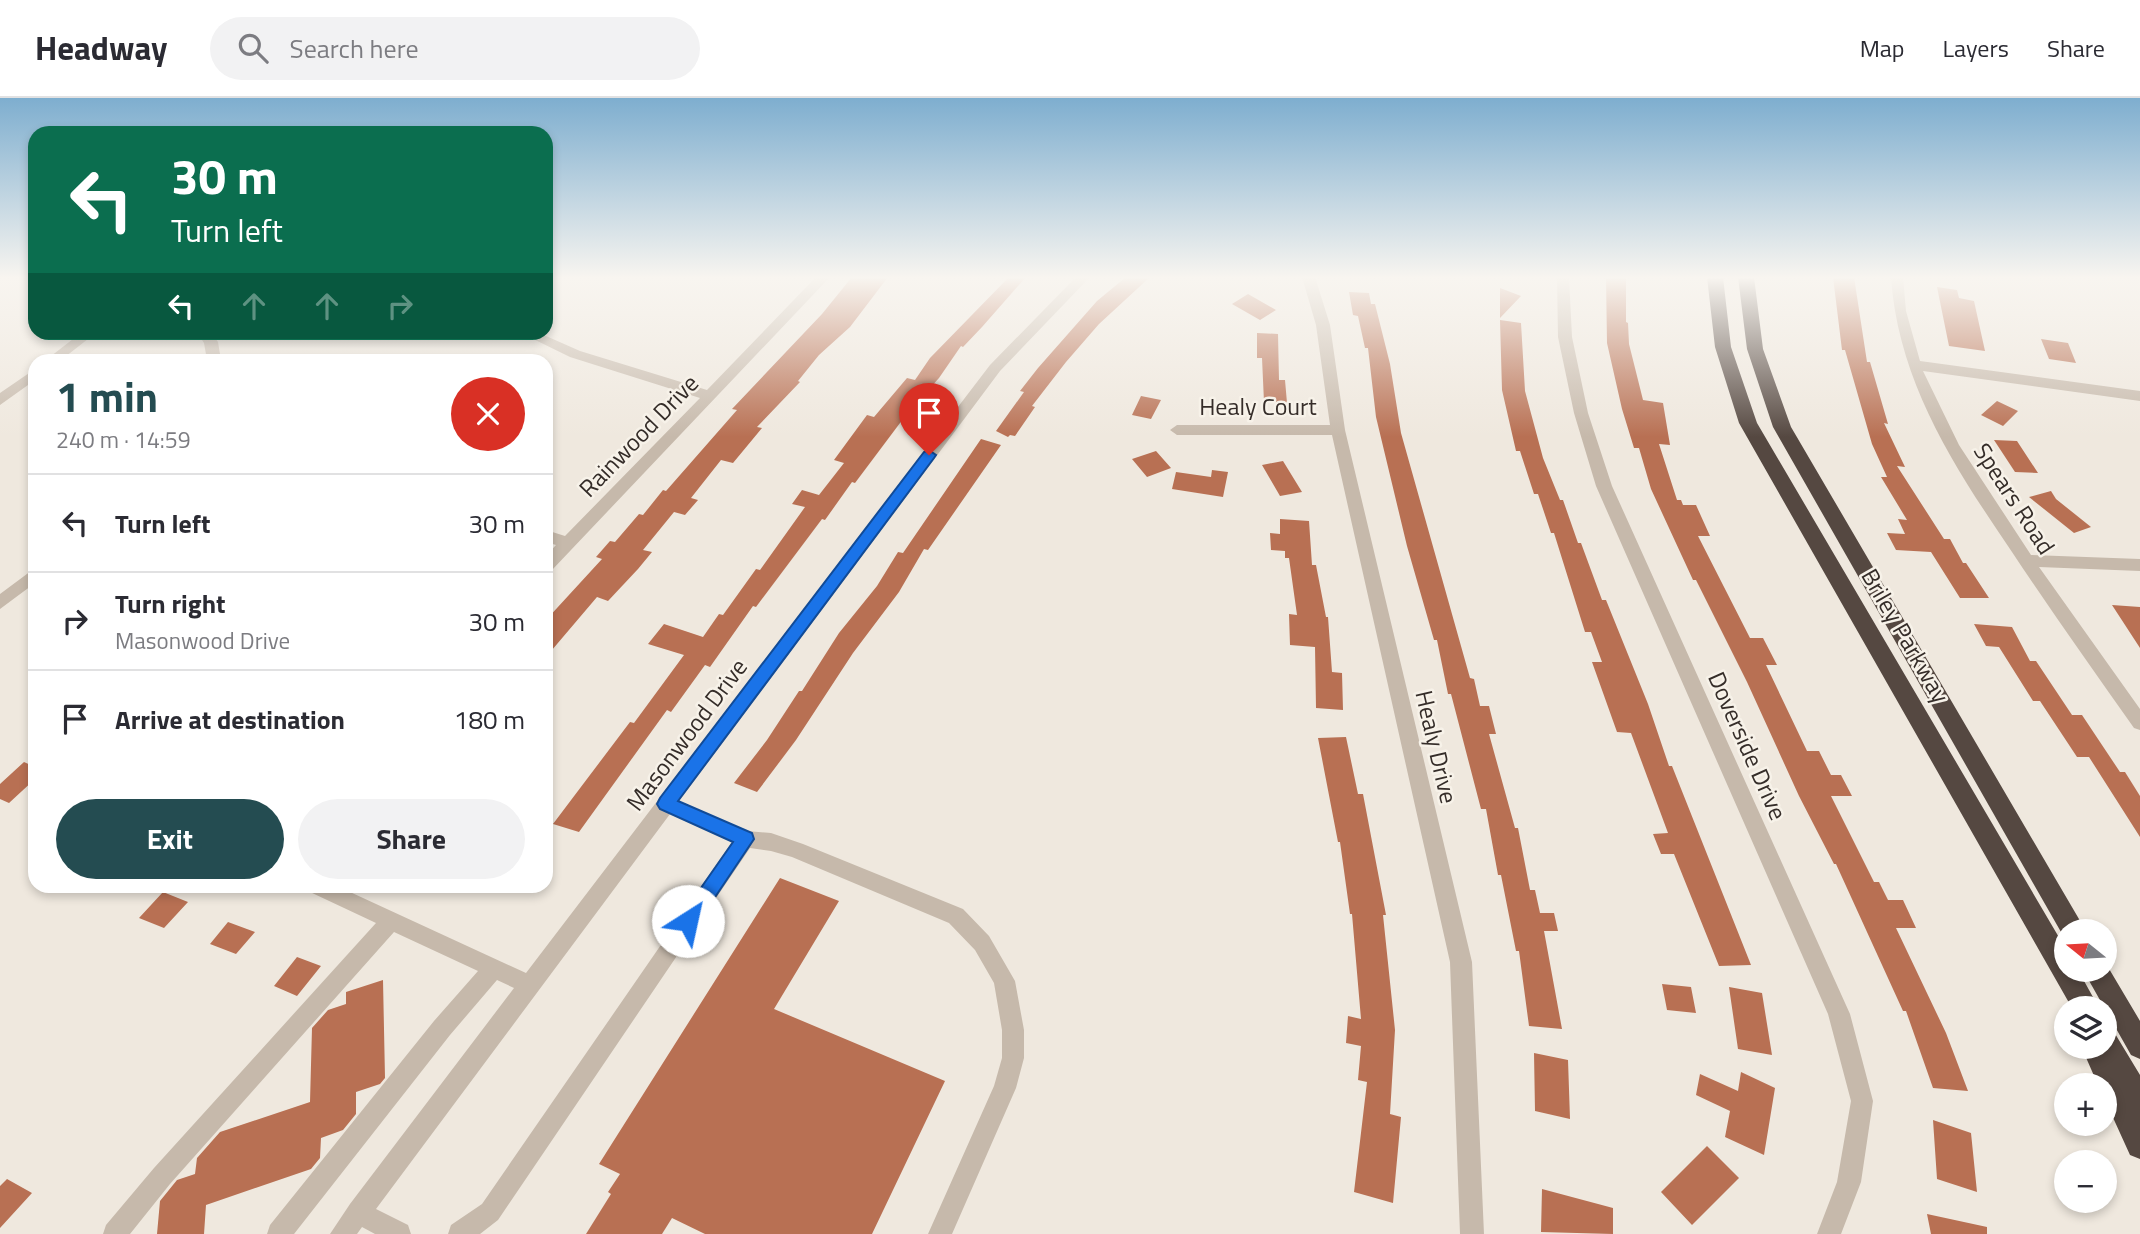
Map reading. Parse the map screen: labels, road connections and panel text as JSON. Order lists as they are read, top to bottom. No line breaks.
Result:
{"streets":{"highway":["Briley Parkway"],"street":["Healy Court","Rainwood Drive","Spears Road","Masonwood Drive","Doverside Drive","Healy Drive"]},"crossings":[["Healy Court","Healy Drive"]],"north":"left","page":{"header":"Headway","search":"Search here","nav":["Map","Layers","Share"],"turn":["30 m","Turn left"],"heading":["1 min","240 m · 14:59"],"list":[{"name":"Turn left","value":"30 m"},{"name":"Turn right","note":"Masonwood Drive","value":"30 m"},{"name":"Arrive at destination","value":"180 m"}],"buttons":["Exit","Share"],"map_buttons":["+","−"]}}
